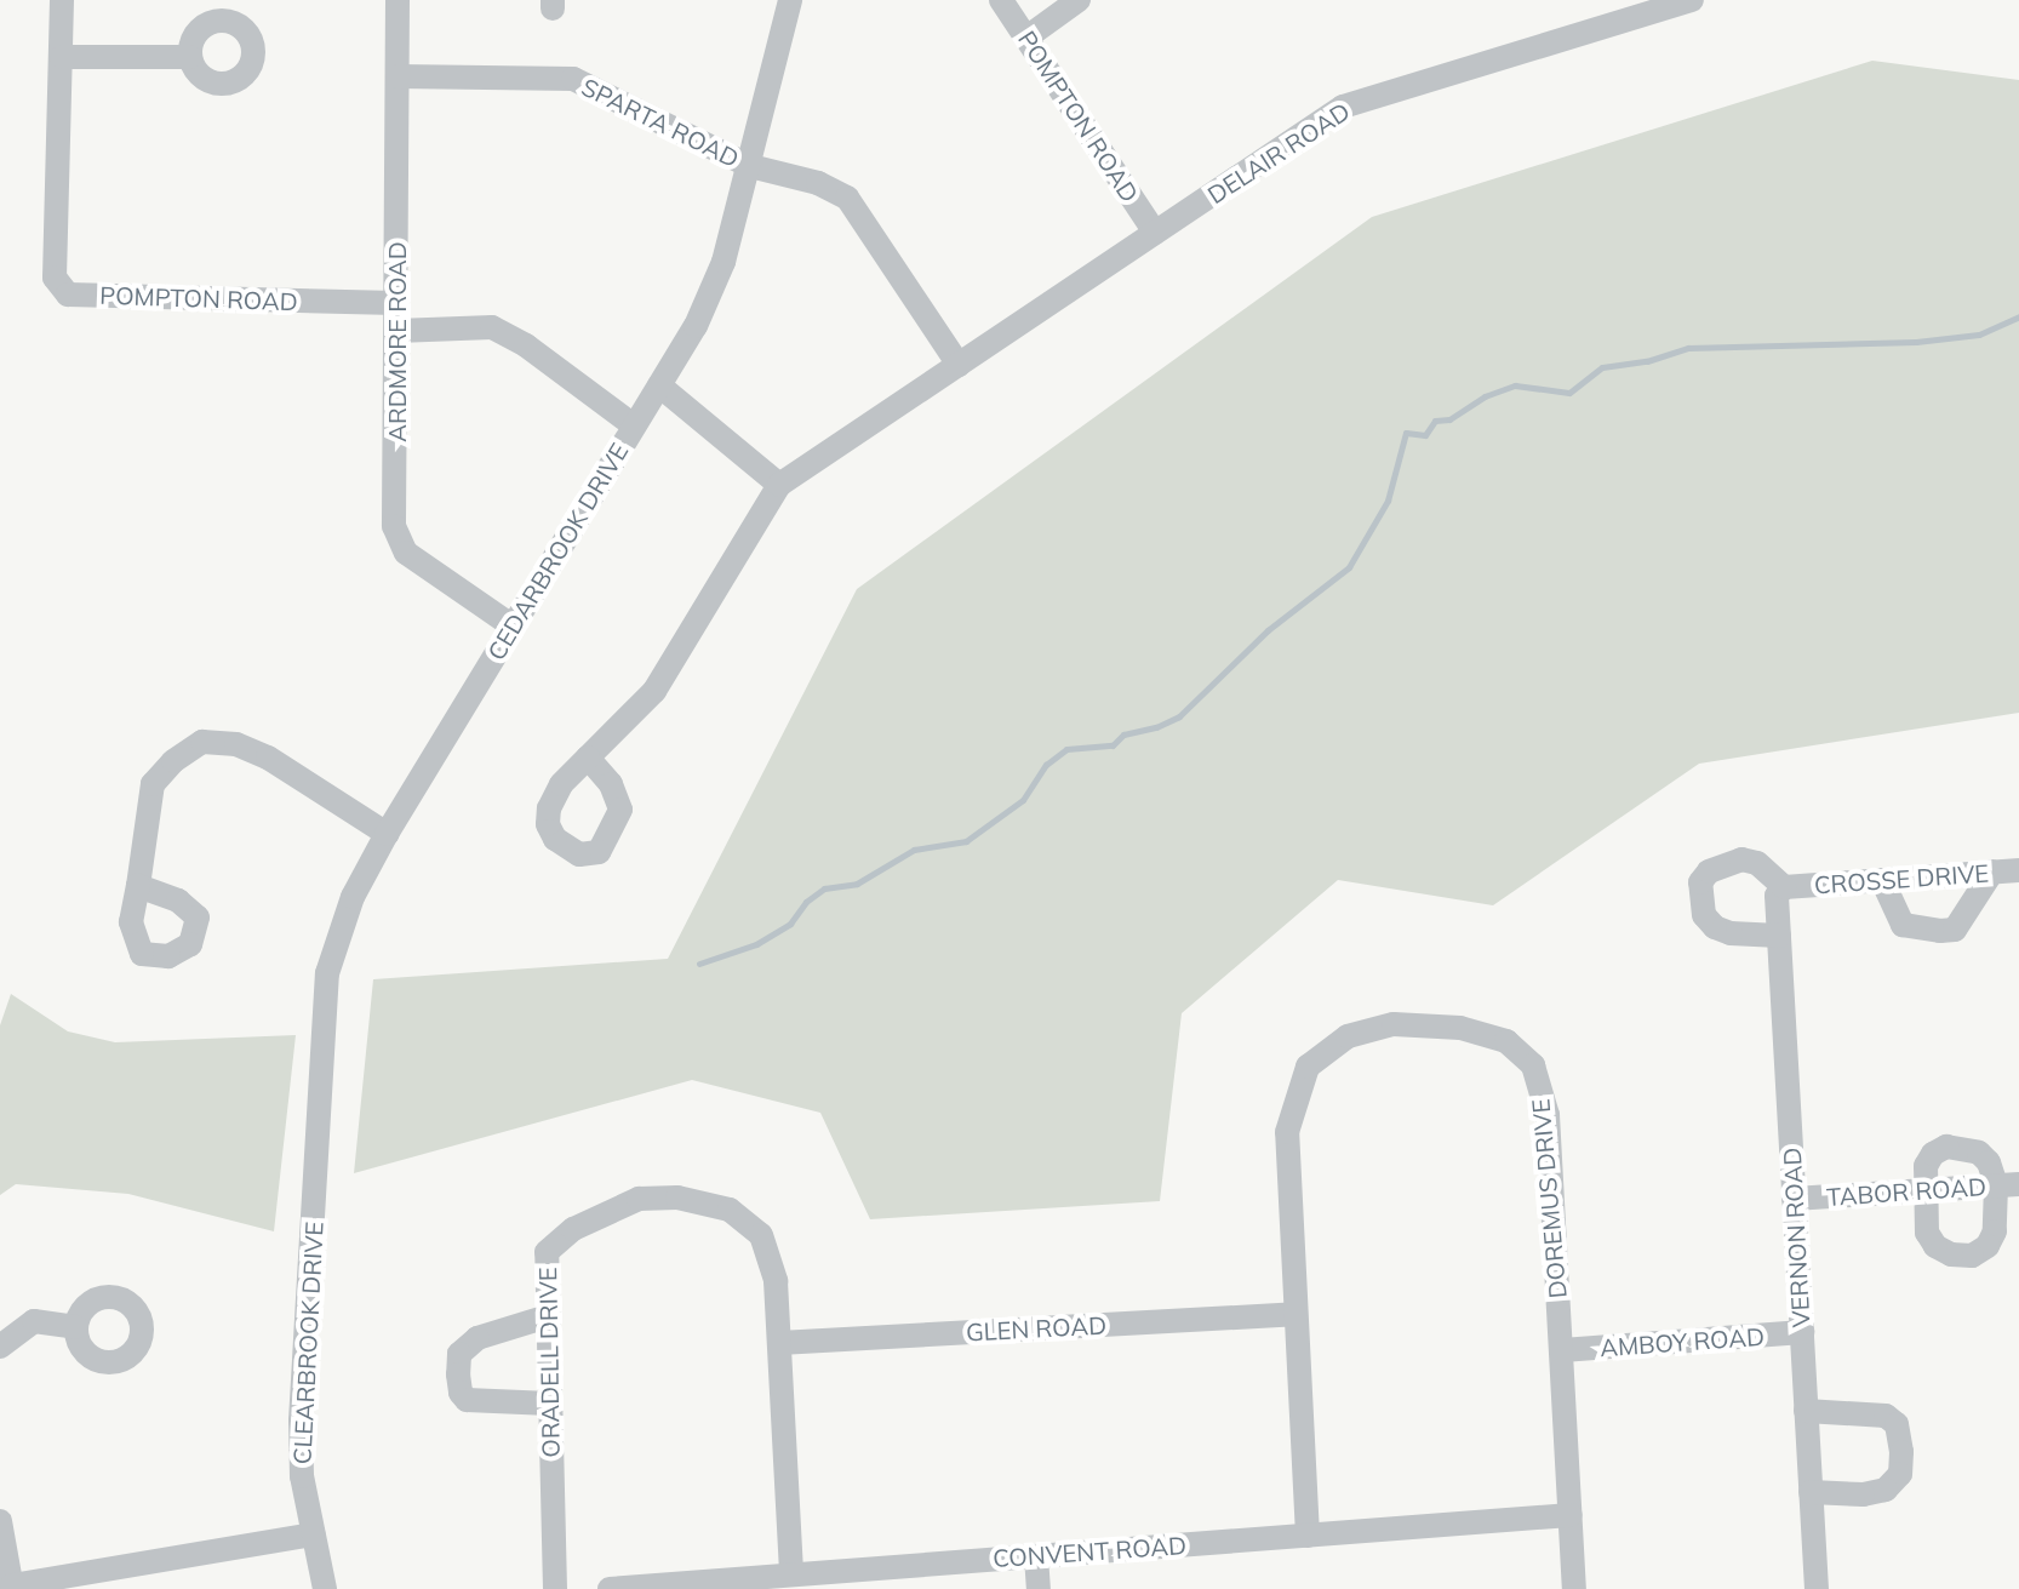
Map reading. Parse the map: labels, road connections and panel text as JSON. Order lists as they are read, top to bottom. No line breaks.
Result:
{"streets":{"street":["POMPTON ROAD","SPARTA ROAD","DELAIR ROAD","ARDMORE ROAD","CEDARBROOK DRIVE","CROSSE DRIVE","TABOR ROAD","DOREMUS DRIVE","VERNON ROAD","GLEN ROAD","AMBOY ROAD","CLEARBROOK DRIVE","ORADELL DRIVE","CONVENT ROAD"]},"crossings":[["POMPTON ROAD","DELAIR ROAD"],["POMPTON ROAD","ARDMORE ROAD"],["SPARTA ROAD","DELAIR ROAD"],["SPARTA ROAD","ARDMORE ROAD"],["SPARTA ROAD","CEDARBROOK DRIVE"],["ARDMORE ROAD","CEDARBROOK DRIVE"],["CEDARBROOK DRIVE","CLEARBROOK DRIVE"],["CROSSE DRIVE","VERNON ROAD"],["TABOR ROAD","VERNON ROAD"],["DOREMUS DRIVE","GLEN ROAD"],["DOREMUS DRIVE","AMBOY ROAD"],["DOREMUS DRIVE","CONVENT ROAD"],["VERNON ROAD","AMBOY ROAD"],["GLEN ROAD","ORADELL DRIVE"],["ORADELL DRIVE","CONVENT ROAD"]]}
